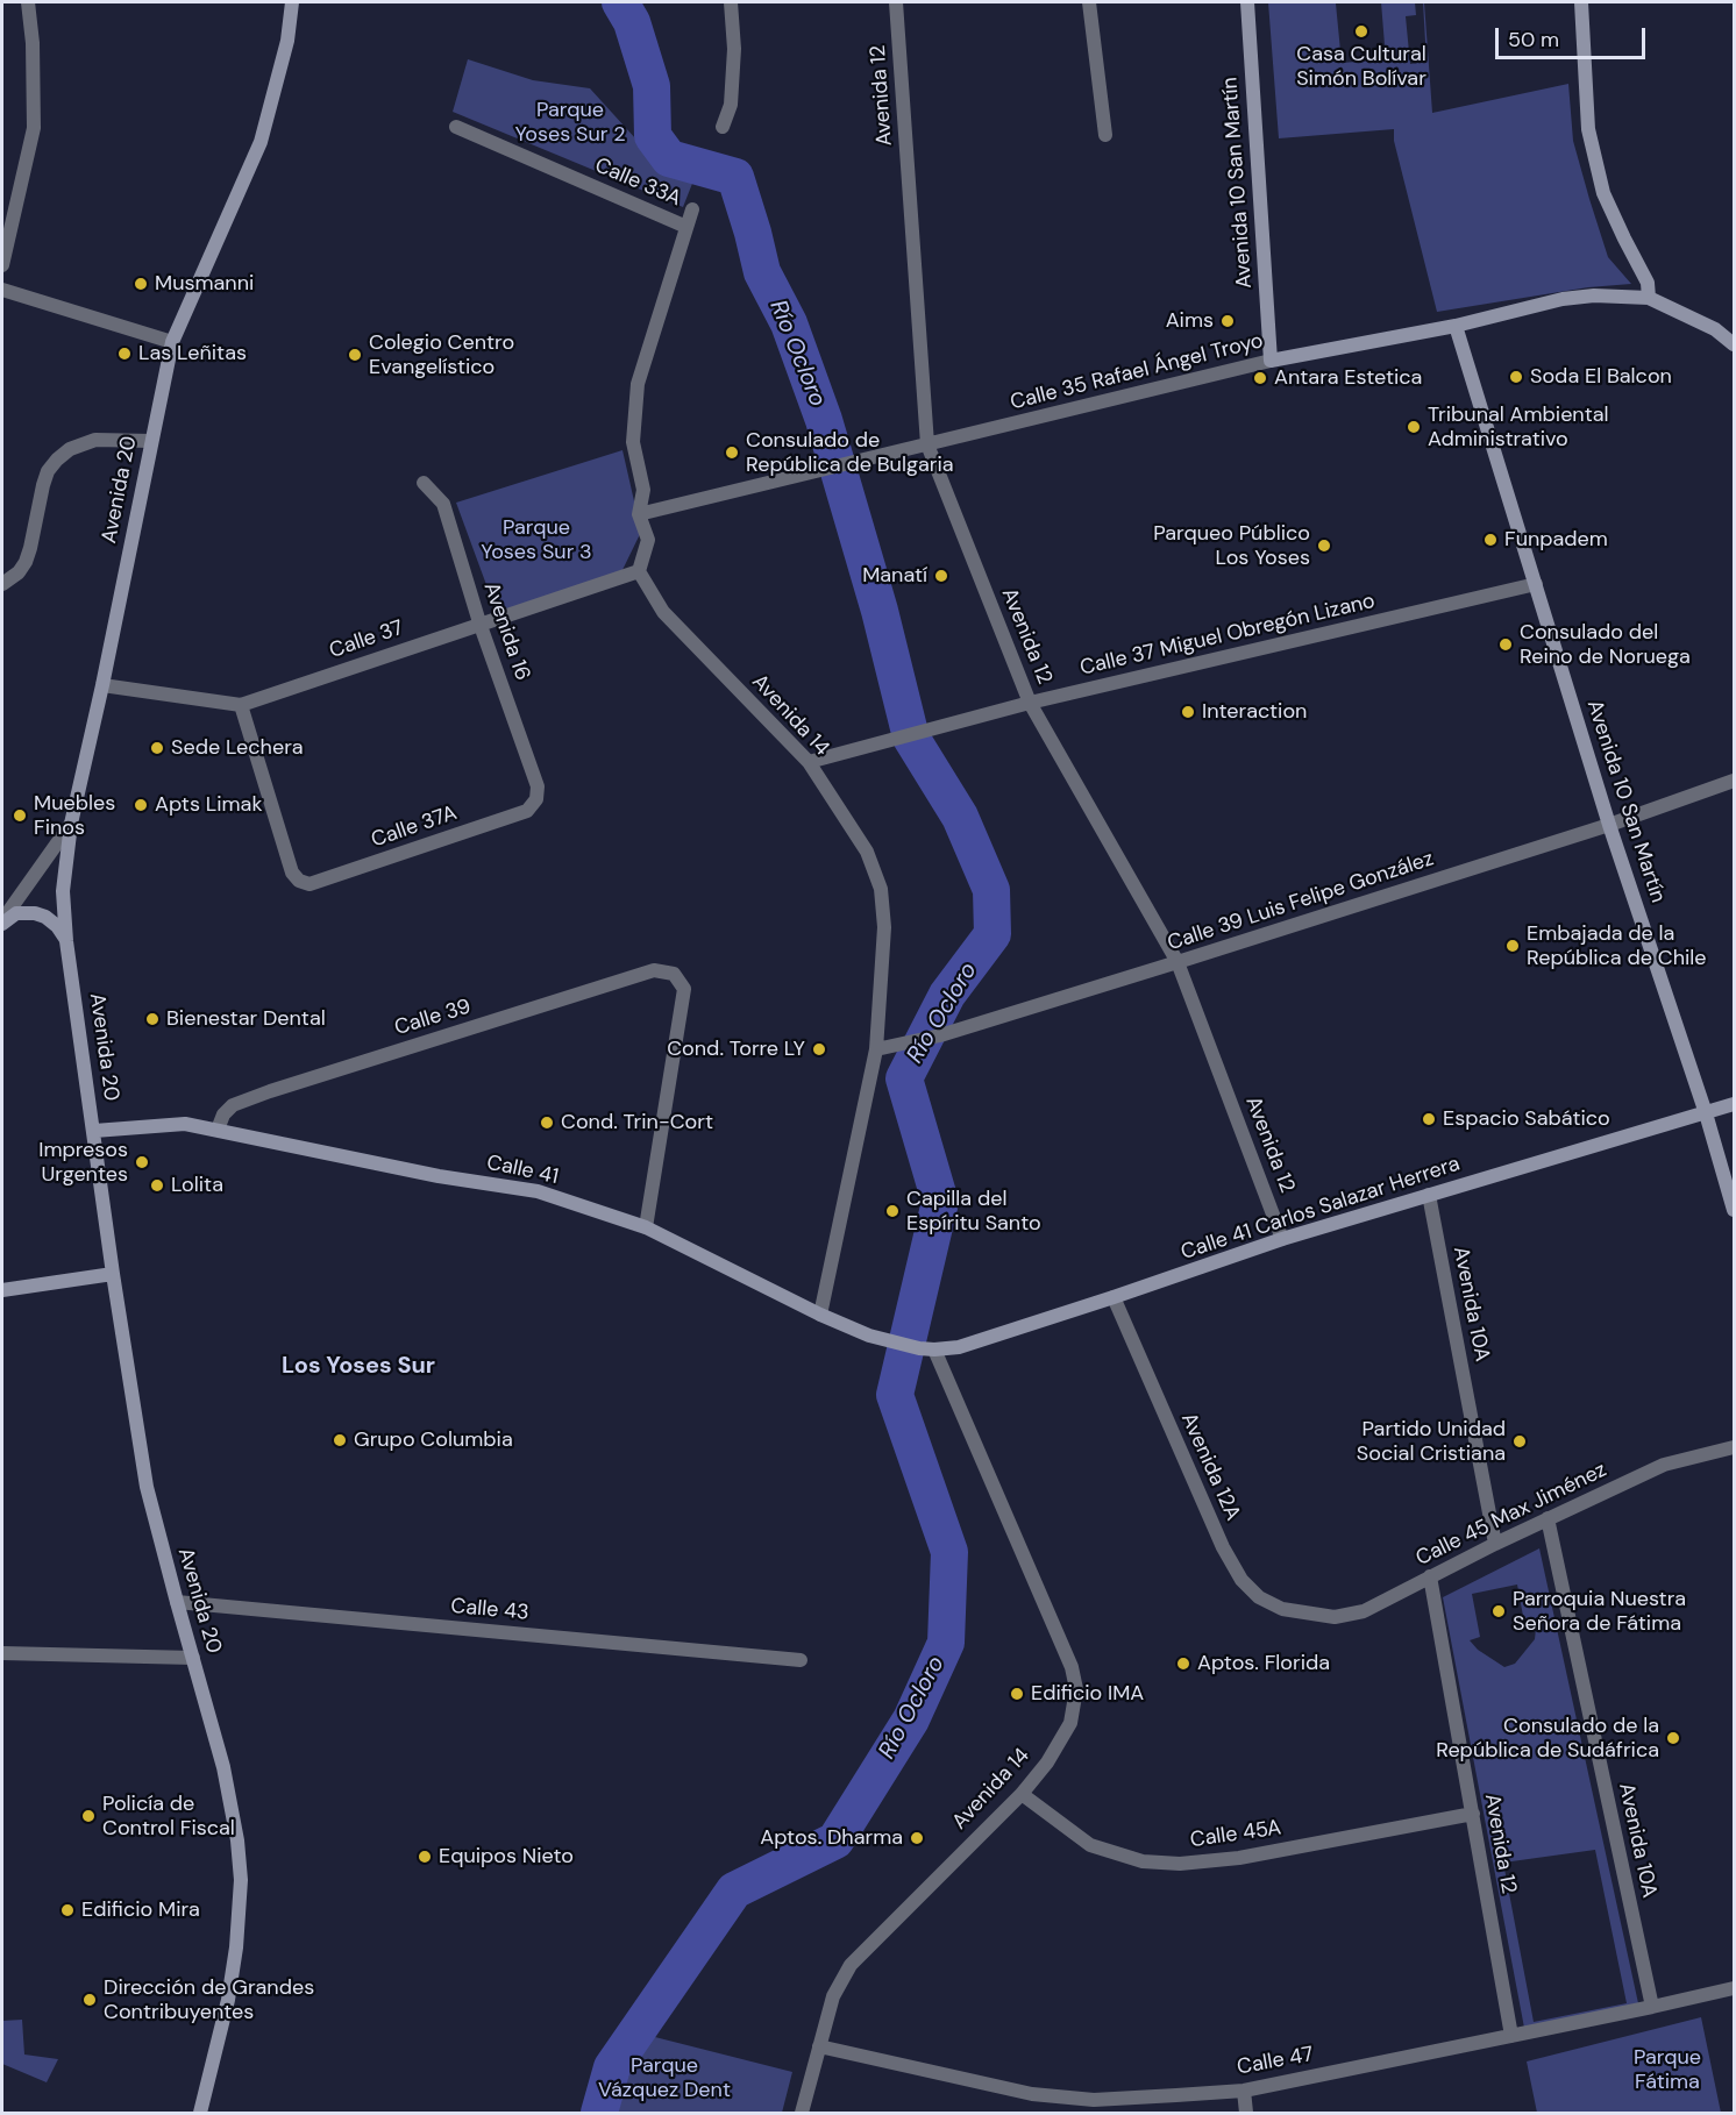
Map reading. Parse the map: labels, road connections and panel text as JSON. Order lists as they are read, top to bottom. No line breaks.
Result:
{"streets":{"street":["Avenida 12","Calle 33A","Avenida 10 San Martín","Calle 35 Rafael Ángel Troyo","Avenida 20","Avenida 16","Calle 37 Miguel Obregón Lizano","Calle 37","Avenida 14","Calle 37A","Calle 39 Luis Felipe González","Calle 39","Calle 41","Calle 41 Carlos Salazar Herrera","Avenida 10A","Avenida 12A","Calle 45 Max Jiménez","Calle 43","Calle 45A","Calle 47"]},"crossings":[["Avenida 12","Calle 35 Rafael Ángel Troyo"],["Avenida 12","Calle 37 Miguel Obregón Lizano"],["Avenida 12","Calle 39 Luis Felipe González"],["Avenida 12","Calle 41 Carlos Salazar Herrera"],["Avenida 12","Calle 45 Max Jiménez"],["Avenida 12","Calle 45A"],["Avenida 12","Calle 47"],["Avenida 10 San Martín","Calle 35 Rafael Ángel Troyo"],["Avenida 10 San Martín","Calle 37 Miguel Obregón Lizano"],["Avenida 10 San Martín","Calle 39 Luis Felipe González"],["Avenida 10 San Martín","Calle 41 Carlos Salazar Herrera"],["Avenida 20","Calle 37"],["Avenida 20","Calle 41"],["Avenida 20","Calle 43"],["Avenida 16","Calle 37"],["Avenida 16","Calle 37A"],["Calle 37 Miguel Obregón Lizano","Avenida 14"],["Calle 37","Avenida 14"],["Calle 37","Calle 37A"],["Avenida 14","Calle 39 Luis Felipe González"],["Avenida 14","Calle 41"],["Avenida 14","Calle 41 Carlos Salazar Herrera"],["Avenida 14","Calle 45A"],["Avenida 14","Calle 47"],["Calle 39","Calle 41"],["Calle 41","Calle 41 Carlos Salazar Herrera"],["Calle 41 Carlos Salazar Herrera","Avenida 10A"],["Calle 41 Carlos Salazar Herrera","Avenida 12A"],["Avenida 10A","Calle 45 Max Jiménez"],["Avenida 10A","Calle 47"],["Avenida 12A","Calle 45 Max Jiménez"]],"districts":["Los Yoses Sur"],"water":["Río Ocloro"],"parks":["Parque Yoses Sur 2","Parque Yoses Sur 3","Parque Fátima","Parque Vázquez Dent"],"places":["Casa Cultural Simón Bolívar","Musmanni","Aims","Las Leñitas","Colegio Centro Evangelístico","Soda El Balcon","Antara Estetica","Tribunal Ambiental Administrativo","Consulado de República de Bulgaria","Funpadem","Parqueo Público Los Yoses","Manatí","Consulado del Reino de Noruega","Interaction","Sede Lechera","Apts Limak","Muebles Finos","Embajada de la República de Chile","Bienestar Dental","Cond. Torre LY","Espacio Sabático","Cond. Trin-Cort","Impresos Urgentes","Lolita","Capilla del Espíritu Santo","Grupo Columbia","Partido Unidad Social Cristiana","Parroquia Nuestra Señora de Fátima","Aptos. Florida","Edificio IMA","Consulado de la República de Sudáfrica","Policía de Control Fiscal","Aptos. Dharma","Equipos Nieto","Edificio Mira","Dirección de Grandes Contribuyentes"],"scale_bar":"50 m"}
